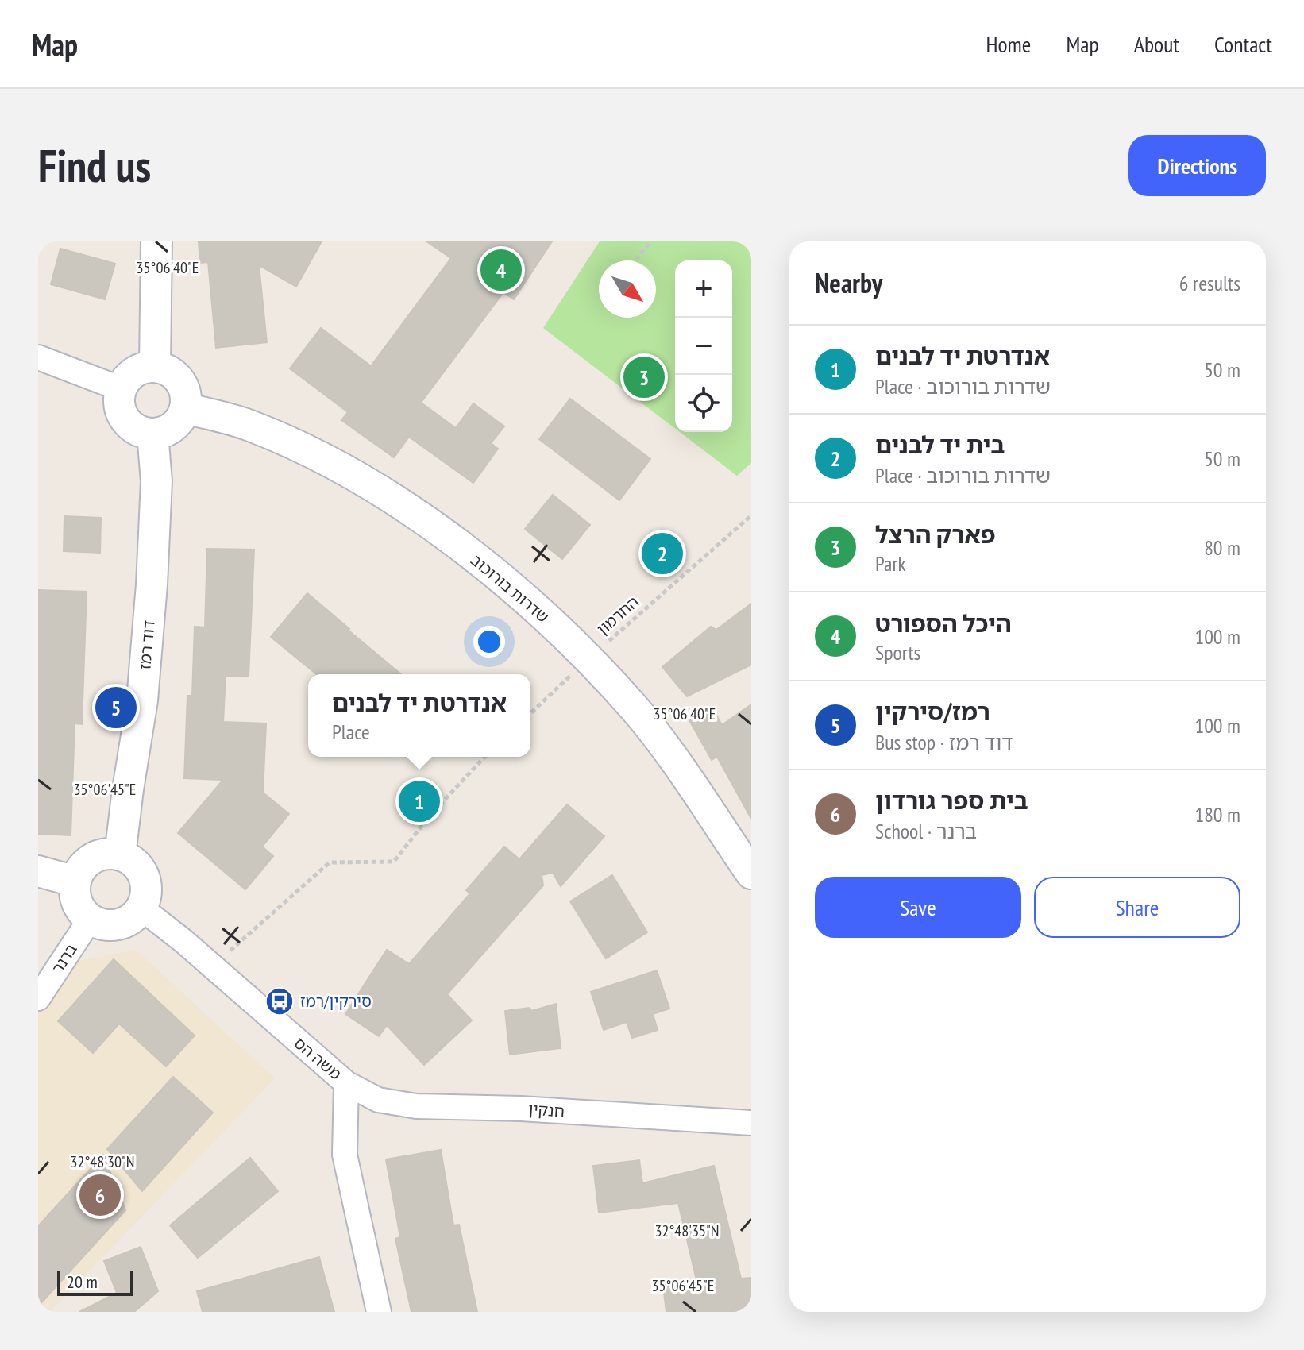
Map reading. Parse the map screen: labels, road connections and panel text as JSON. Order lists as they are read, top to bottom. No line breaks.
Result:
{"streets":{"street":["שדרות בורוכוב","דוד רמז","ברנר","משה הס","חנקין"],"path":["החרמון"]},"crossings":[["שדרות בורוכוב","החרמון"],["שדרות בורוכוב","דוד רמז"],["דוד רמז","ברנר"],["דוד רמז","משה הס"],["ברנר","משה הס"],["משה הס","חנקין"]],"places":{"bus stop":["סירקין/רמז"]},"scale_bar":"20 m","north":"bottom right","page":{"header":"Map","nav":["Home","Map","About","Contact"],"buttons":["Directions",["Save","Share"]],"title":"Find us","heading":["Nearby","6 results"],"pins":["4","3","2","5","1","6"],"map_buttons":["+","−"],"list":[{"mark":"1","name":"אנדרטת יד לבנים","note":"Place · שדרות בורוכוב","value":"50 m"},{"mark":"2","name":"בית יד לבנים","note":"Place · שדרות בורוכוב","value":"50 m"},{"mark":"3","name":"פארק הרצל","note":"Park","value":"80 m"},{"mark":"4","name":"היכל הספורט","note":"Sports","value":"100 m"},{"mark":"5","name":"רמז/סירקין","note":"Bus stop · דוד רמז","value":"100 m"},{"mark":"6","name":"בית ספר גורדון","note":"School · ברנר","value":"180 m"}],"popup":["אנדרטת יד לבנים","Place"],"scale":"20 m"},"coordinates":["35°06'40\"E","35°06'45\"E","32°48'30\"N","32°48'35\"N"]}
